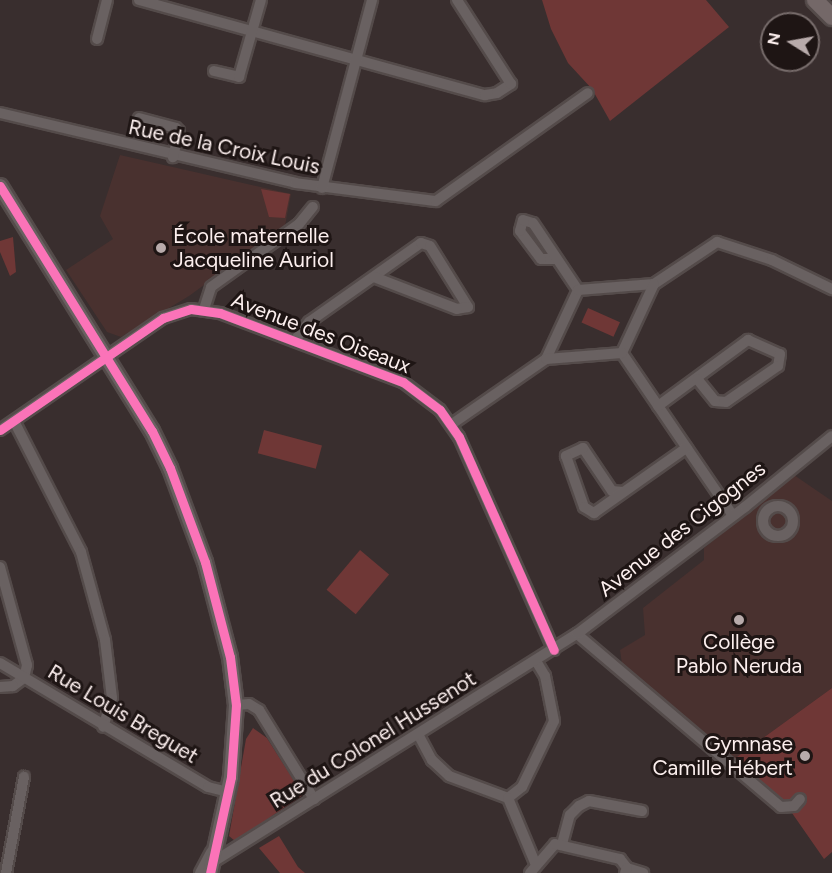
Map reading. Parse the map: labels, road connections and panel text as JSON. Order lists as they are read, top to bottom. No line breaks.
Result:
{"streets":{"street":["Rue de la Croix Louis","Avenue des Oiseaux","Avenue des Cigognes","Rue Louis Breguet","Rue du Colonel Hussenot"]},"crossings":[["Avenue des Oiseaux","Avenue des Cigognes"],["Avenue des Oiseaux","Rue du Colonel Hussenot"],["Avenue des Cigognes","Rue du Colonel Hussenot"]],"places":["École maternelle Jacqueline Auriol","Collège Pablo Neruda","Gymnase Camille Hébert"],"north":"left"}
